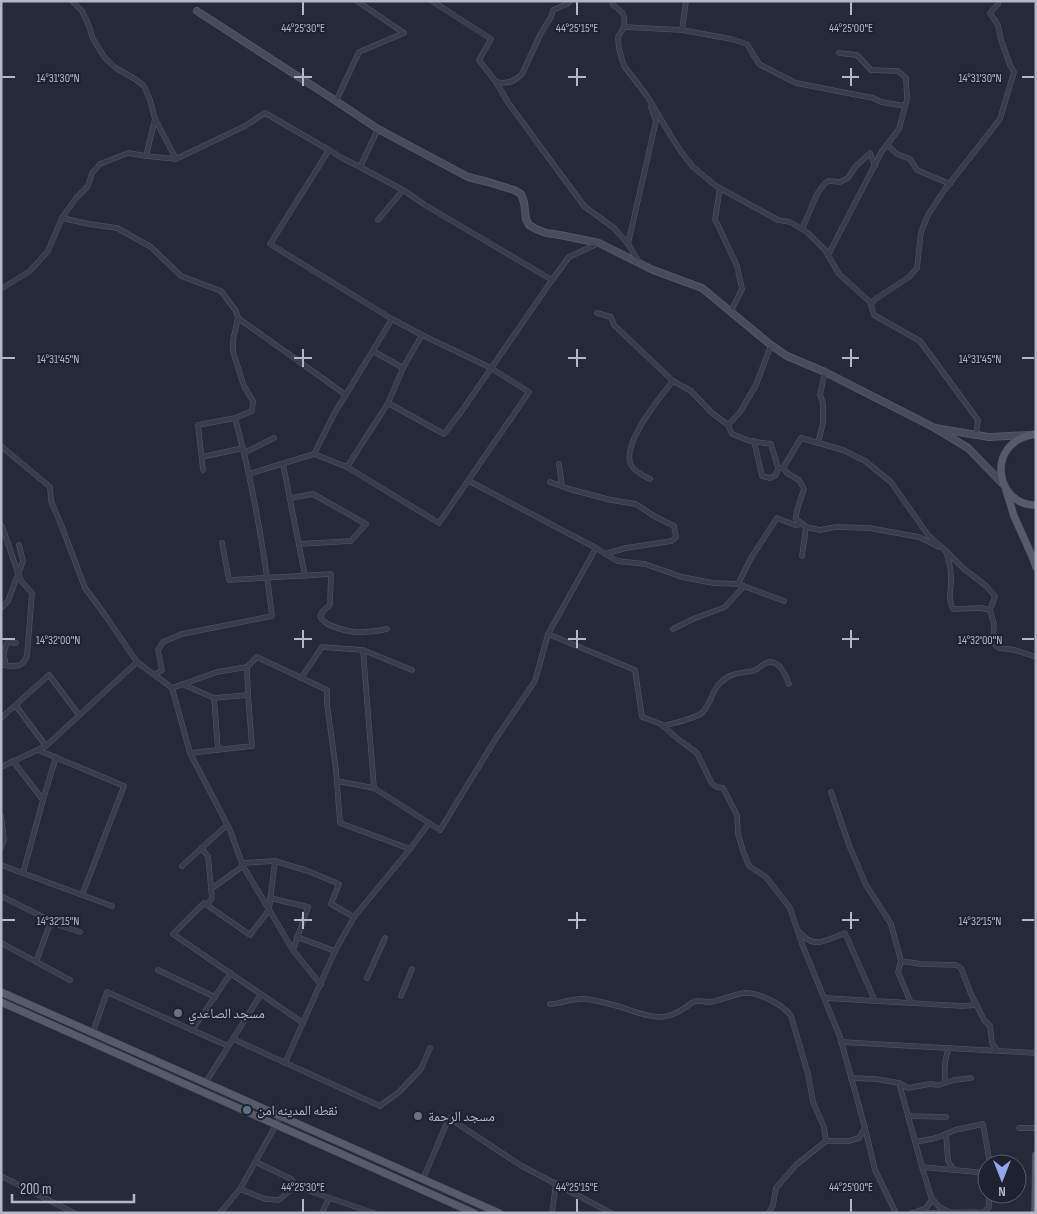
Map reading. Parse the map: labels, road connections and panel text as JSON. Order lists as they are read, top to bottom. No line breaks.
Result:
{"places":["مسجد الصاعدي","نقطه المدينه امن","مسجد الرحمة"],"scale_bar":"200 m","north":"bottom","coordinates":["44°25'30\"E","44°25'15\"E","44°25'00\"E","14°31'30\"N","14°31'45\"N","14°32'00\"N","14°32'15\"N"]}
